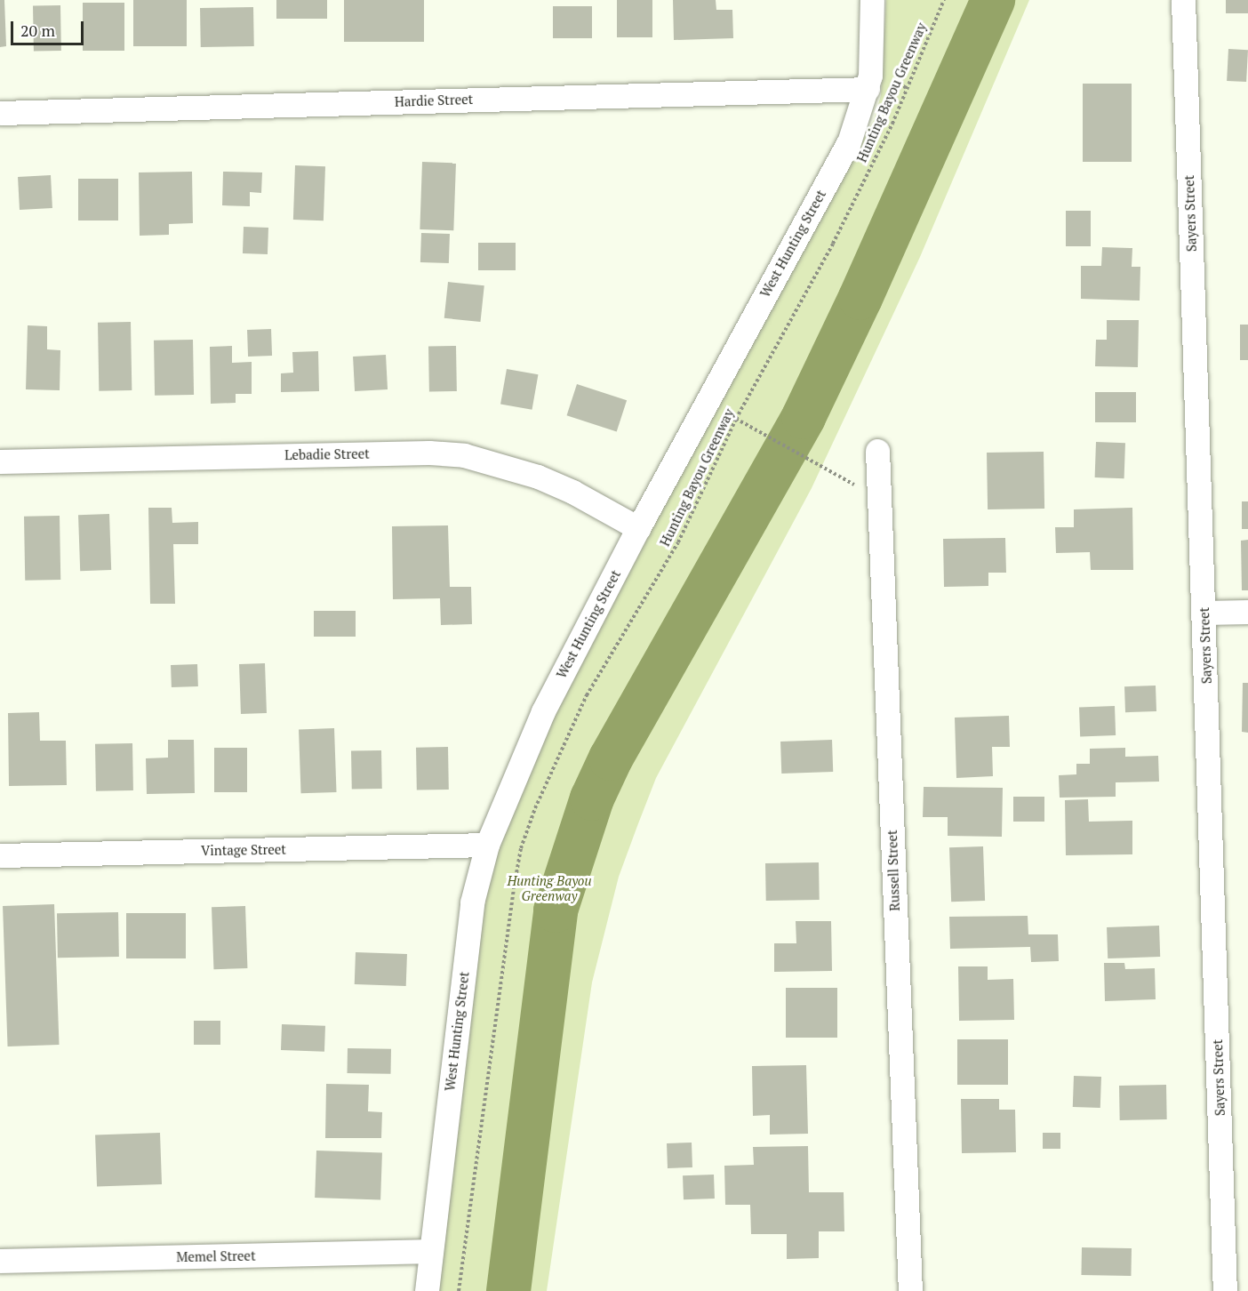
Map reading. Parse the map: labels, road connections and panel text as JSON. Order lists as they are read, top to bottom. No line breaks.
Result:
{"streets":{"street":["Hardie Street","Sayers Street","West Hunting Street","Lebadie Street","Vintage Street","Russell Street","Memel Street"],"path":["Hunting Bayou Greenway"]},"crossings":[["Hardie Street","West Hunting Street"],["West Hunting Street","Lebadie Street"],["West Hunting Street","Vintage Street"],["West Hunting Street","Memel Street"]],"parks":["Hunting Bayou Greenway"],"scale_bar":"20 m"}
